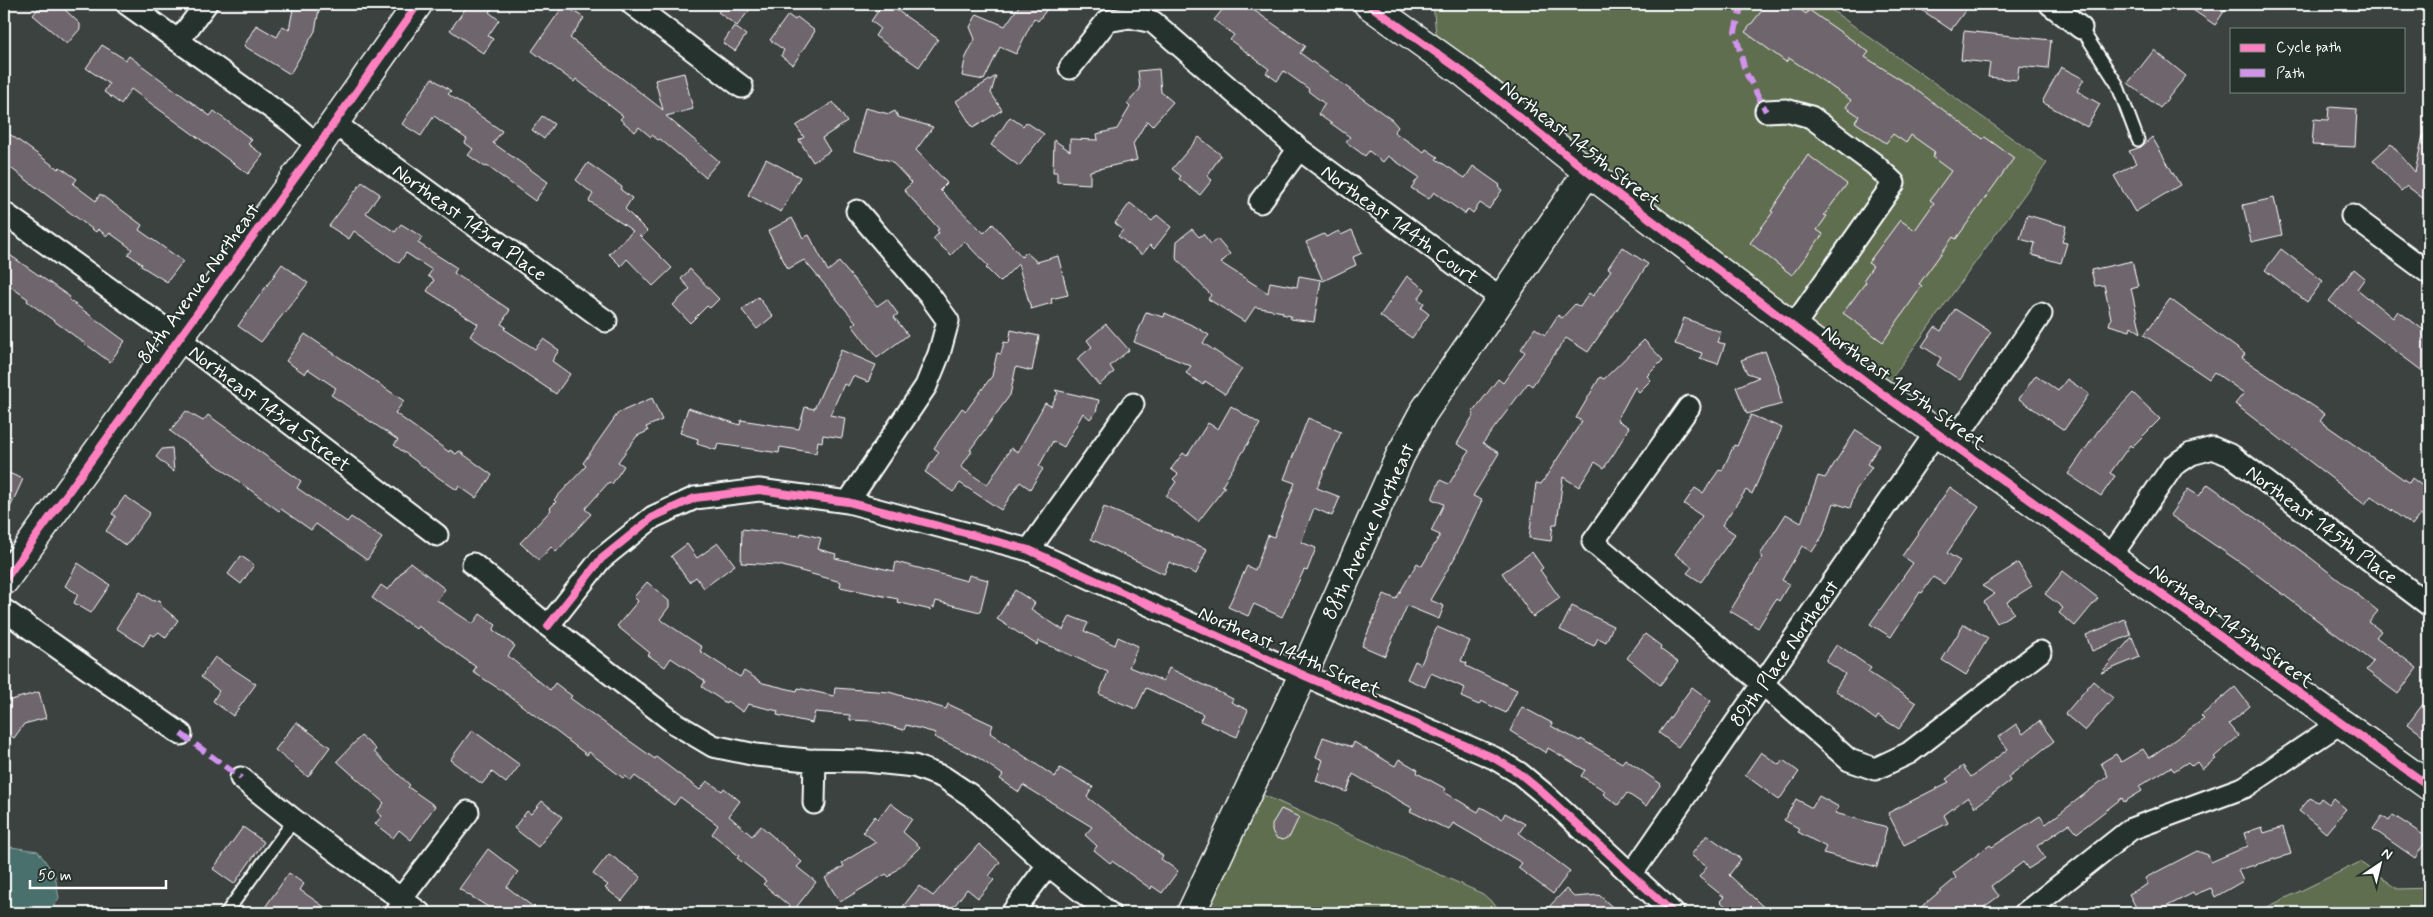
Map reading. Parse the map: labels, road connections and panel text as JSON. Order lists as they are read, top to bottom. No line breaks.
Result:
{"streets":{"street":["Northeast 145th Street","Northeast 143rd Place","Northeast 144th Court","84th Avenue Northeast","Northeast 143rd Street","Northeast 145th Place","88th Avenue Northeast","Northeast 144th Street","89th Place Northeast"]},"crossings":[["Northeast 145th Street","Northeast 145th Place"],["Northeast 145th Street","88th Avenue Northeast"],["Northeast 145th Street","89th Place Northeast"],["Northeast 143rd Place","84th Avenue Northeast"],["Northeast 144th Court","88th Avenue Northeast"],["84th Avenue Northeast","Northeast 143rd Street"],["88th Avenue Northeast","Northeast 144th Street"],["Northeast 144th Street","89th Place Northeast"]],"legend":["Cycle path","Path"],"scale_bar":"50 m","north":"top right"}
